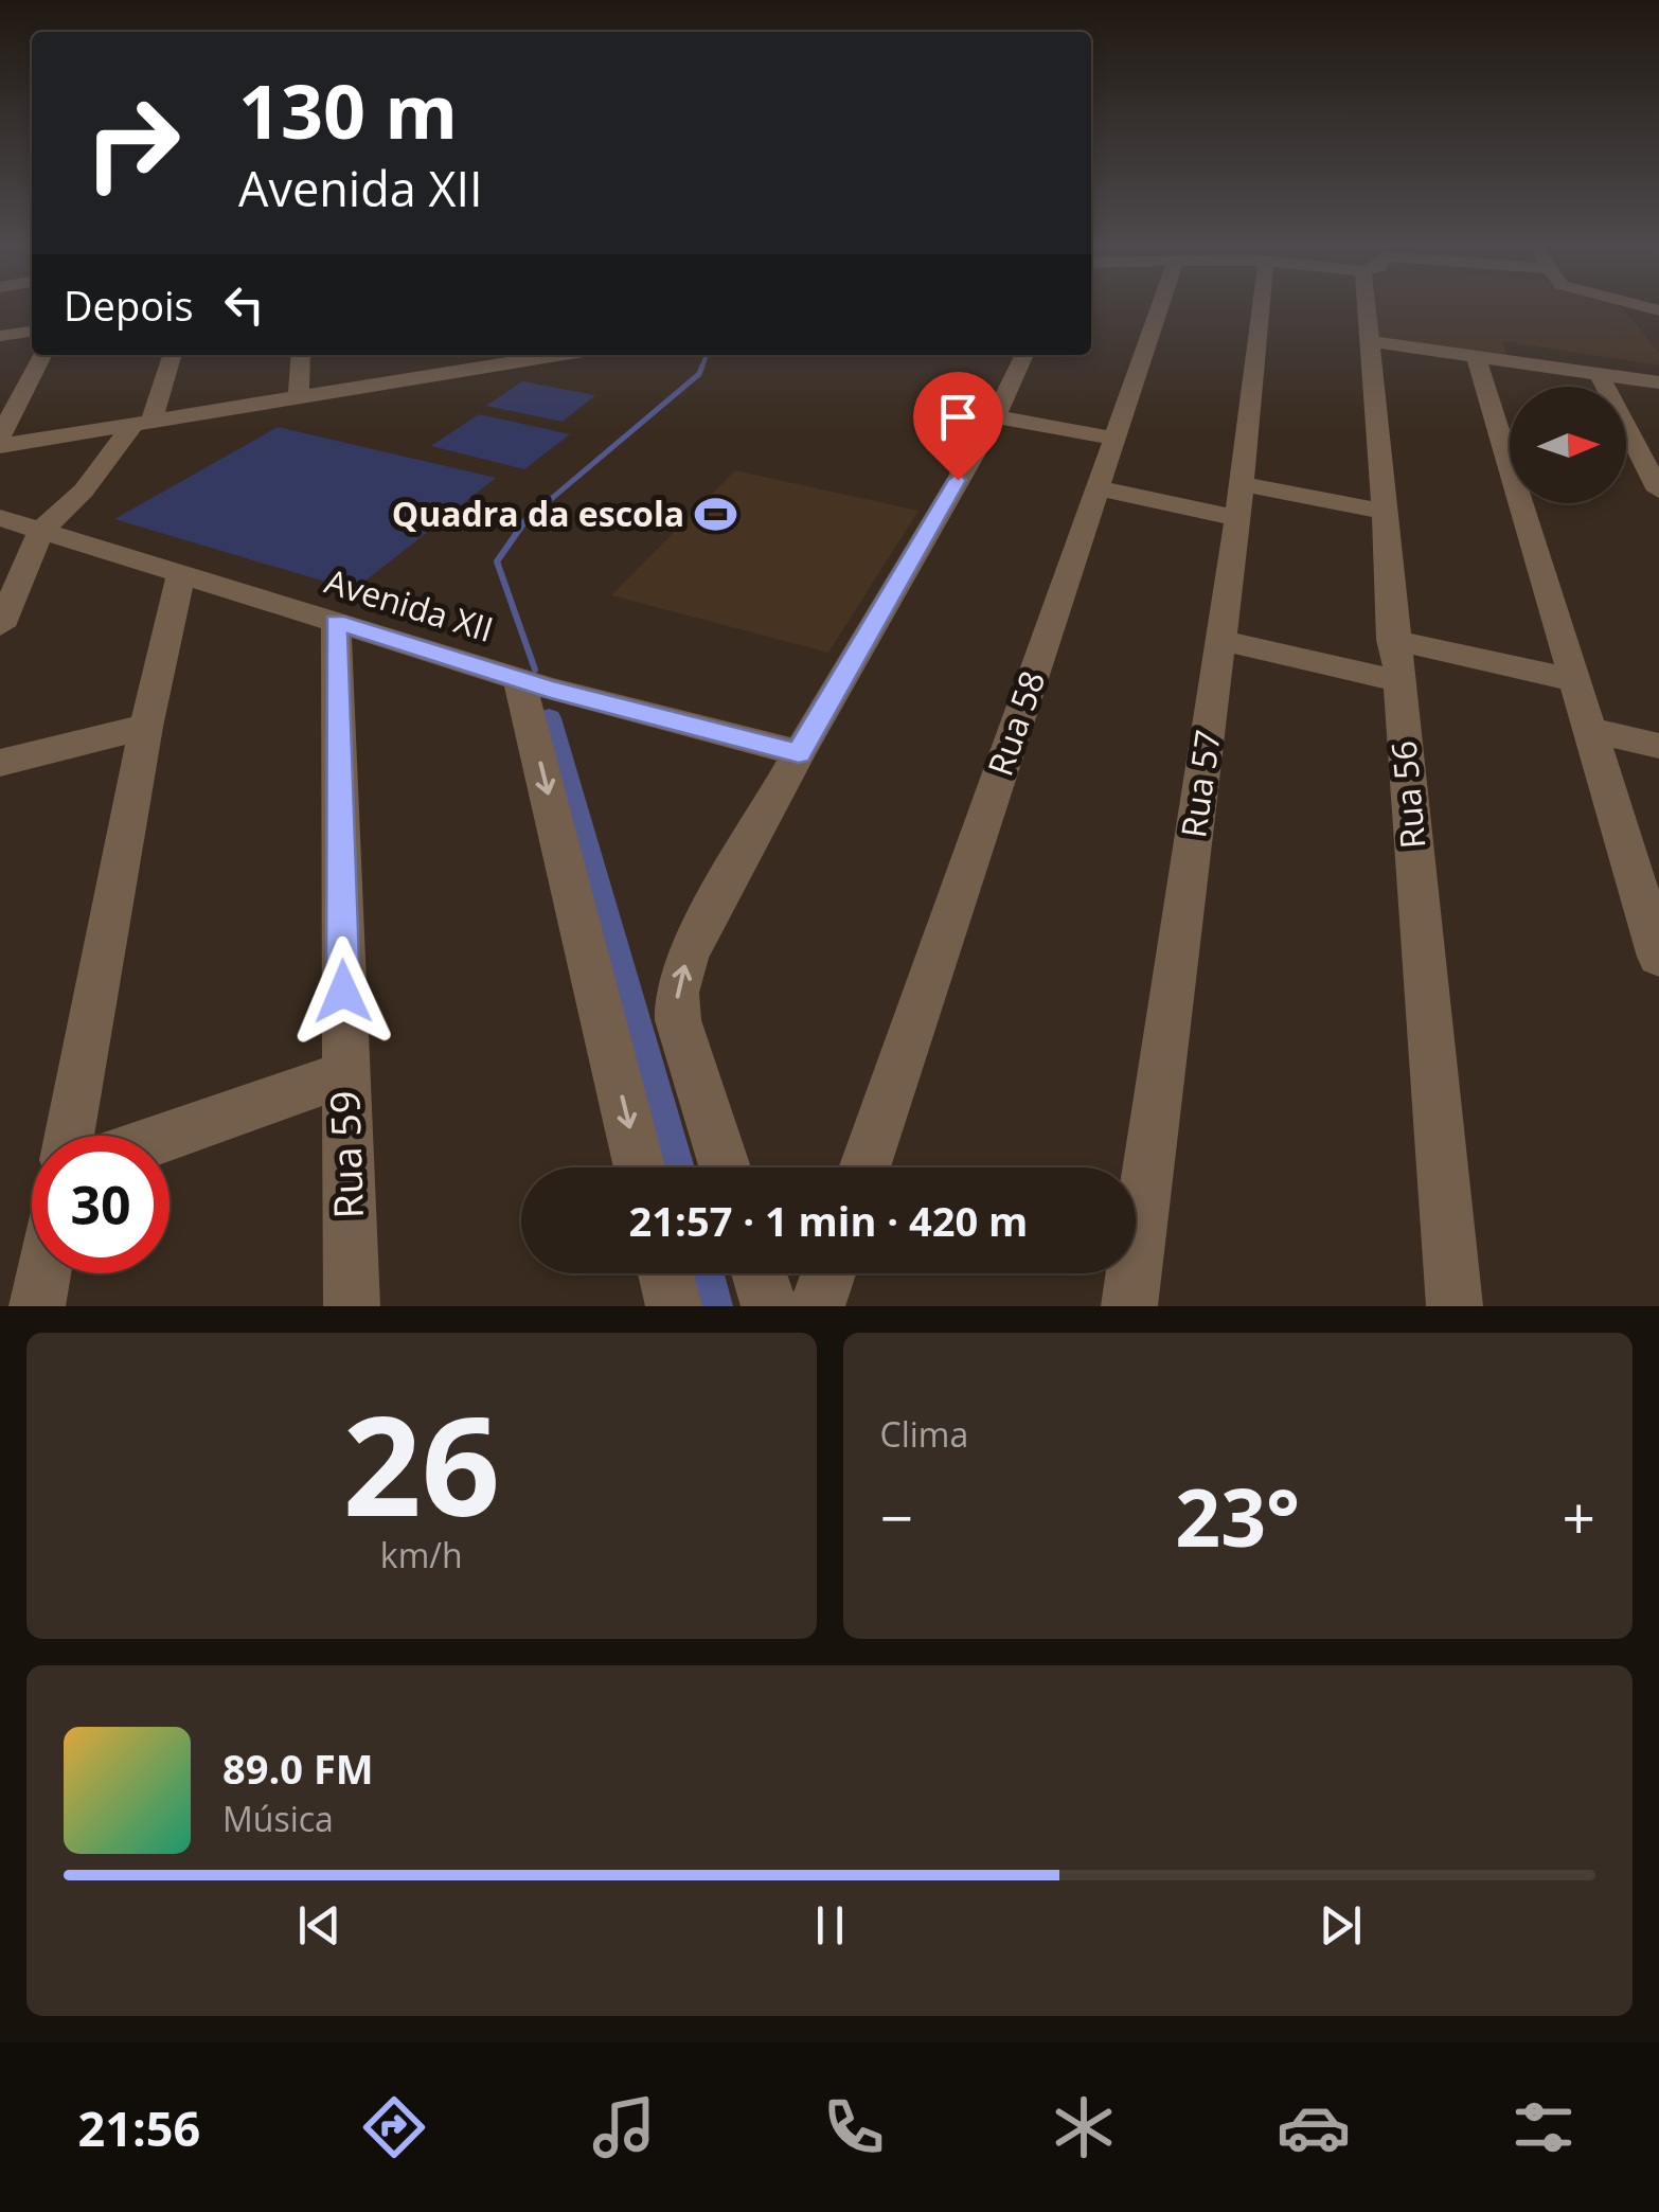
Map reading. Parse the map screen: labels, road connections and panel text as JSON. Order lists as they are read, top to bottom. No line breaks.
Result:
{"streets":{"street":["Avenida XII","Rua 58","Rua 57","Rua 56","Rua 59"]},"crossings":[["Avenida XII","Rua 59"]],"places":{"sports":["Quadra da escola"]},"north":"right","page":{"turn":["130 m","Avenida XII"],"then":"Depois","limit":"30","trip":"21:57 · 1 min · 420 m","tile":[["26","km/h"],"Clima"],"heat":["−","23°","+"],"song":["89.0 FM","Música"],"tabs":"21:56"}}
